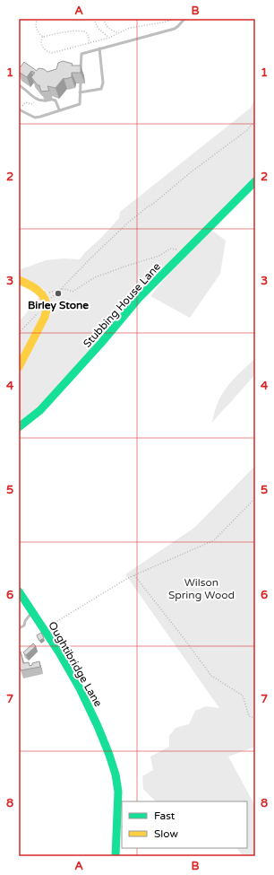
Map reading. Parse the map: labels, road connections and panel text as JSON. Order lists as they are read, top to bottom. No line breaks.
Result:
{"streets":{"street":["Stubbing House Lane","Oughtibridge Lane"]},"parks":["Wilson Spring Wood"],"places":["Birley Stone"],"legend":["Fast","Slow"],"grid":{"columns":["A","B"],"rows":["1","2","3","4","5","6","7","8"]}}
